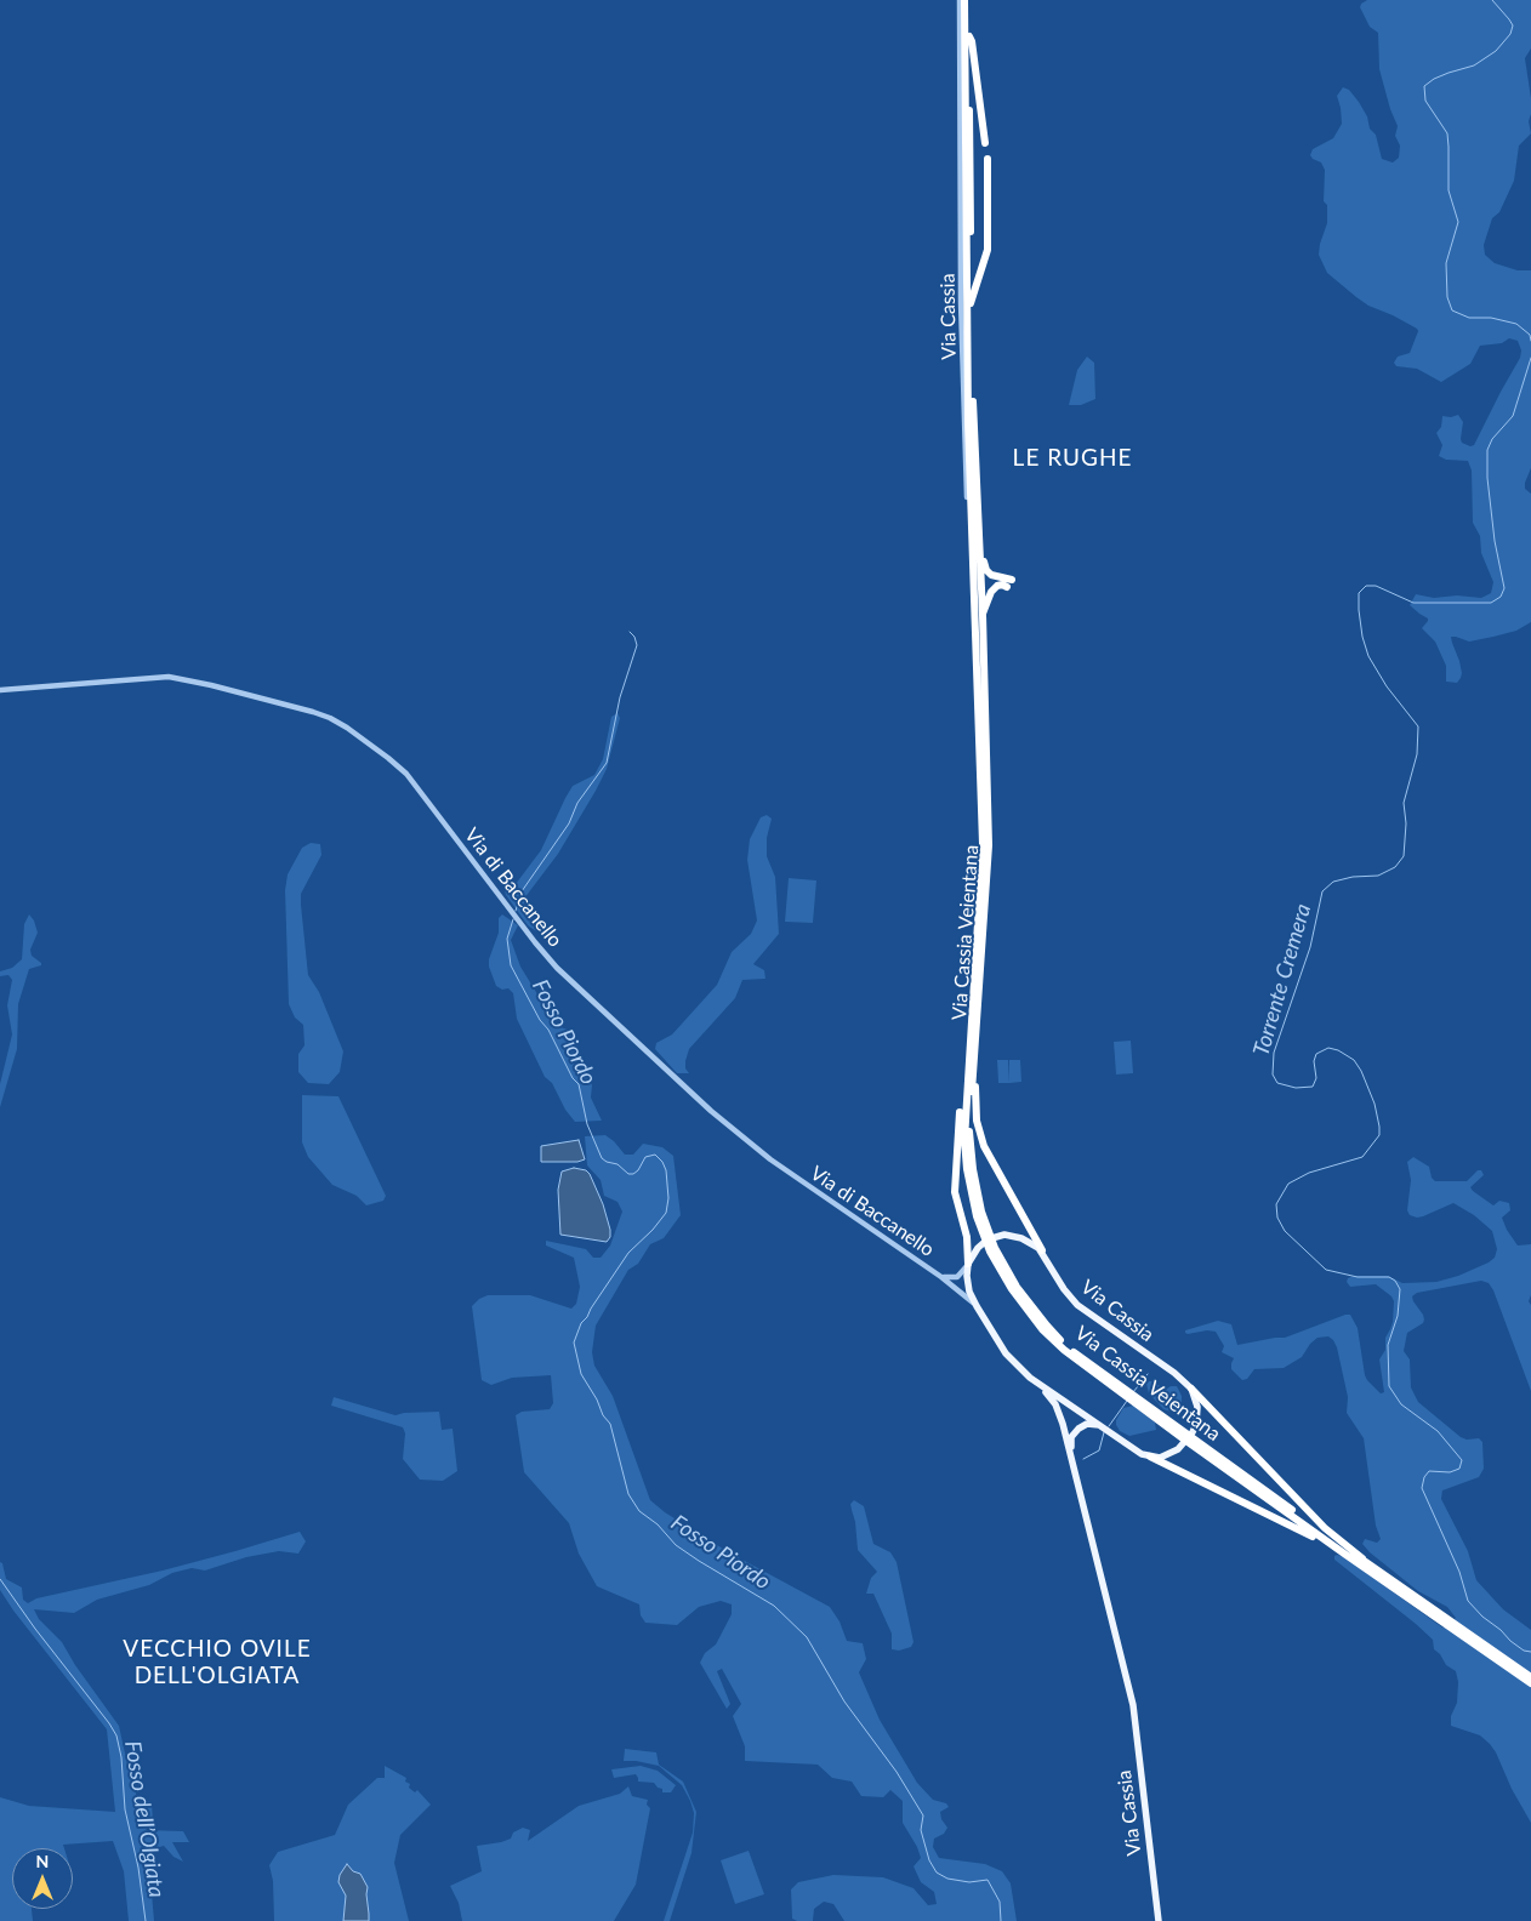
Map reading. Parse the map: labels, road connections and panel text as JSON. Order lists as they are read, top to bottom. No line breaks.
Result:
{"streets":{"highway":["Via Cassia","Via Cassia Veientana"],"street":["Via di Baccanello"]},"crossings":[["Via Cassia","Via di Baccanello"],["Via Cassia","Via Cassia Veientana"]],"districts":["LE RUGHE","VECCHIO OVILE DELL'OLGIATA"],"water":["Torrente Cremera","Fosso Piordo","Fosso dell’Olgiata"],"north":"top"}
